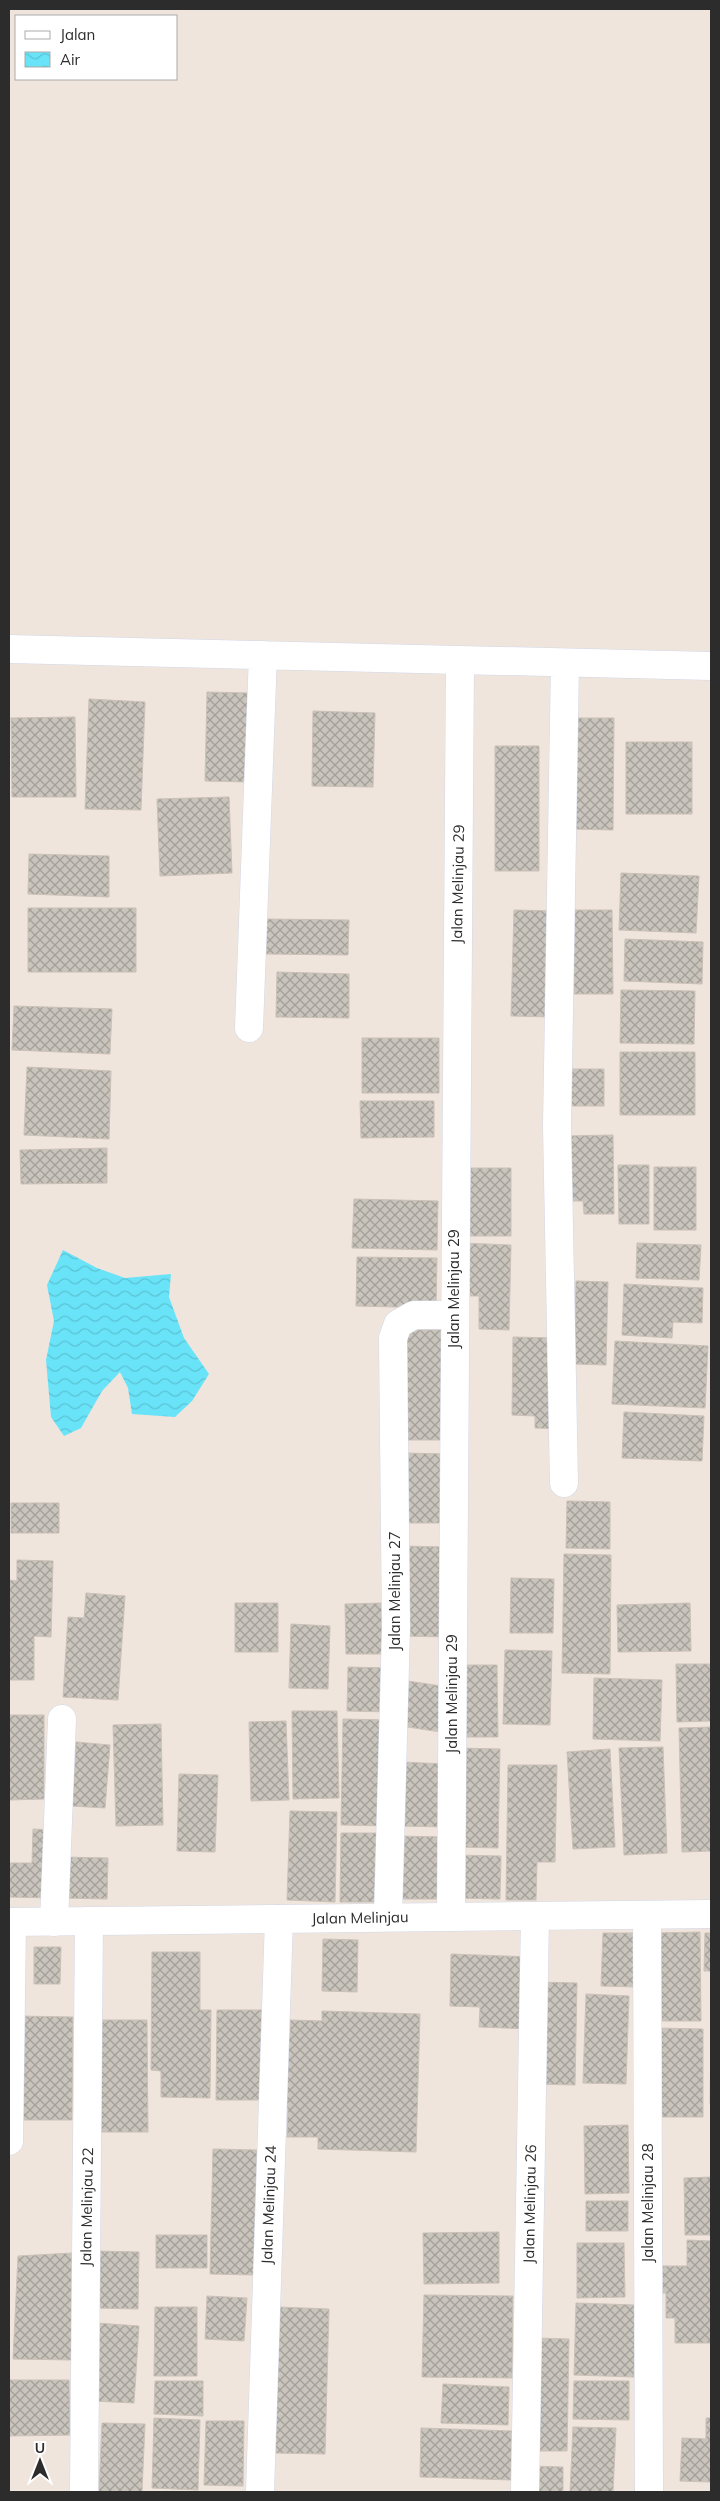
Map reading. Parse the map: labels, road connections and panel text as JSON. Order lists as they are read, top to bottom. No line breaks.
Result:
{"streets":{"street":["Jalan Melinjau 29","Jalan Melinjau 27","Jalan Melinjau","Jalan Melinjau 28","Jalan Melinjau 26","Jalan Melinjau 24","Jalan Melinjau 22"]},"crossings":[["Jalan Melinjau 29","Jalan Melinjau 27"],["Jalan Melinjau 29","Jalan Melinjau"],["Jalan Melinjau 27","Jalan Melinjau"],["Jalan Melinjau","Jalan Melinjau 28"],["Jalan Melinjau","Jalan Melinjau 26"],["Jalan Melinjau","Jalan Melinjau 24"],["Jalan Melinjau","Jalan Melinjau 22"]],"legend":["Jalan","Air"],"north":"top"}
